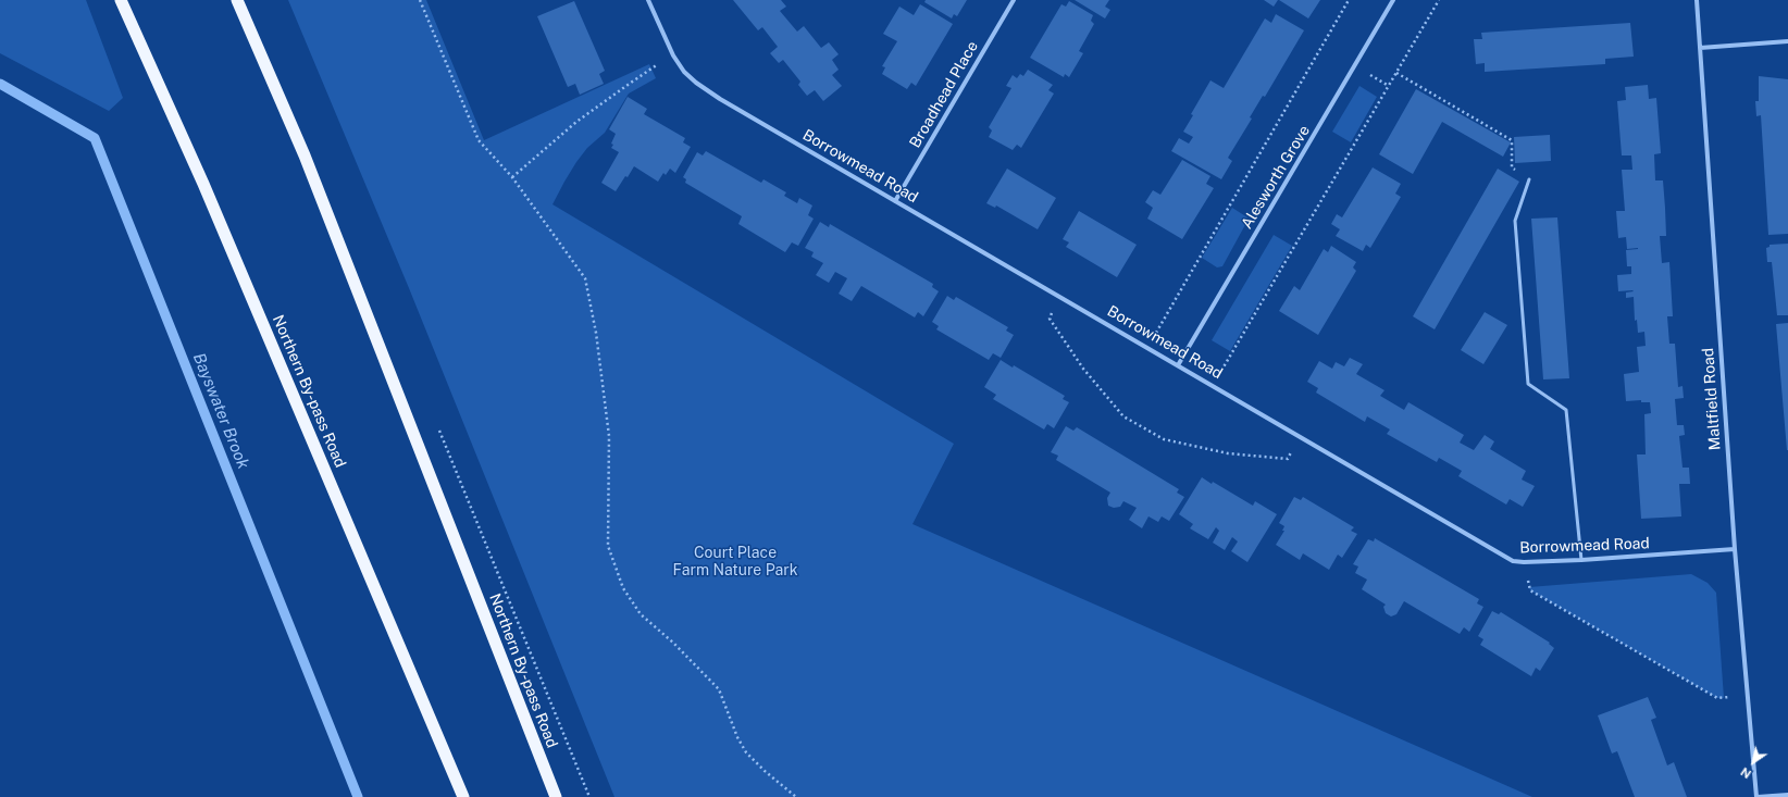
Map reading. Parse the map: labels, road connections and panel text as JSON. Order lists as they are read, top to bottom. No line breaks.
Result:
{"streets":{"highway":["Northern By-pass Road"],"street":["Broadhead Place","Borrowmead Road","Alesworth Grove","Maltfield Road"]},"crossings":[["Broadhead Place","Borrowmead Road"],["Borrowmead Road","Alesworth Grove"],["Borrowmead Road","Maltfield Road"]],"water":["Bayswater Brook"],"parks":["Court Place Farm Nature Park"],"north":"bottom left"}
